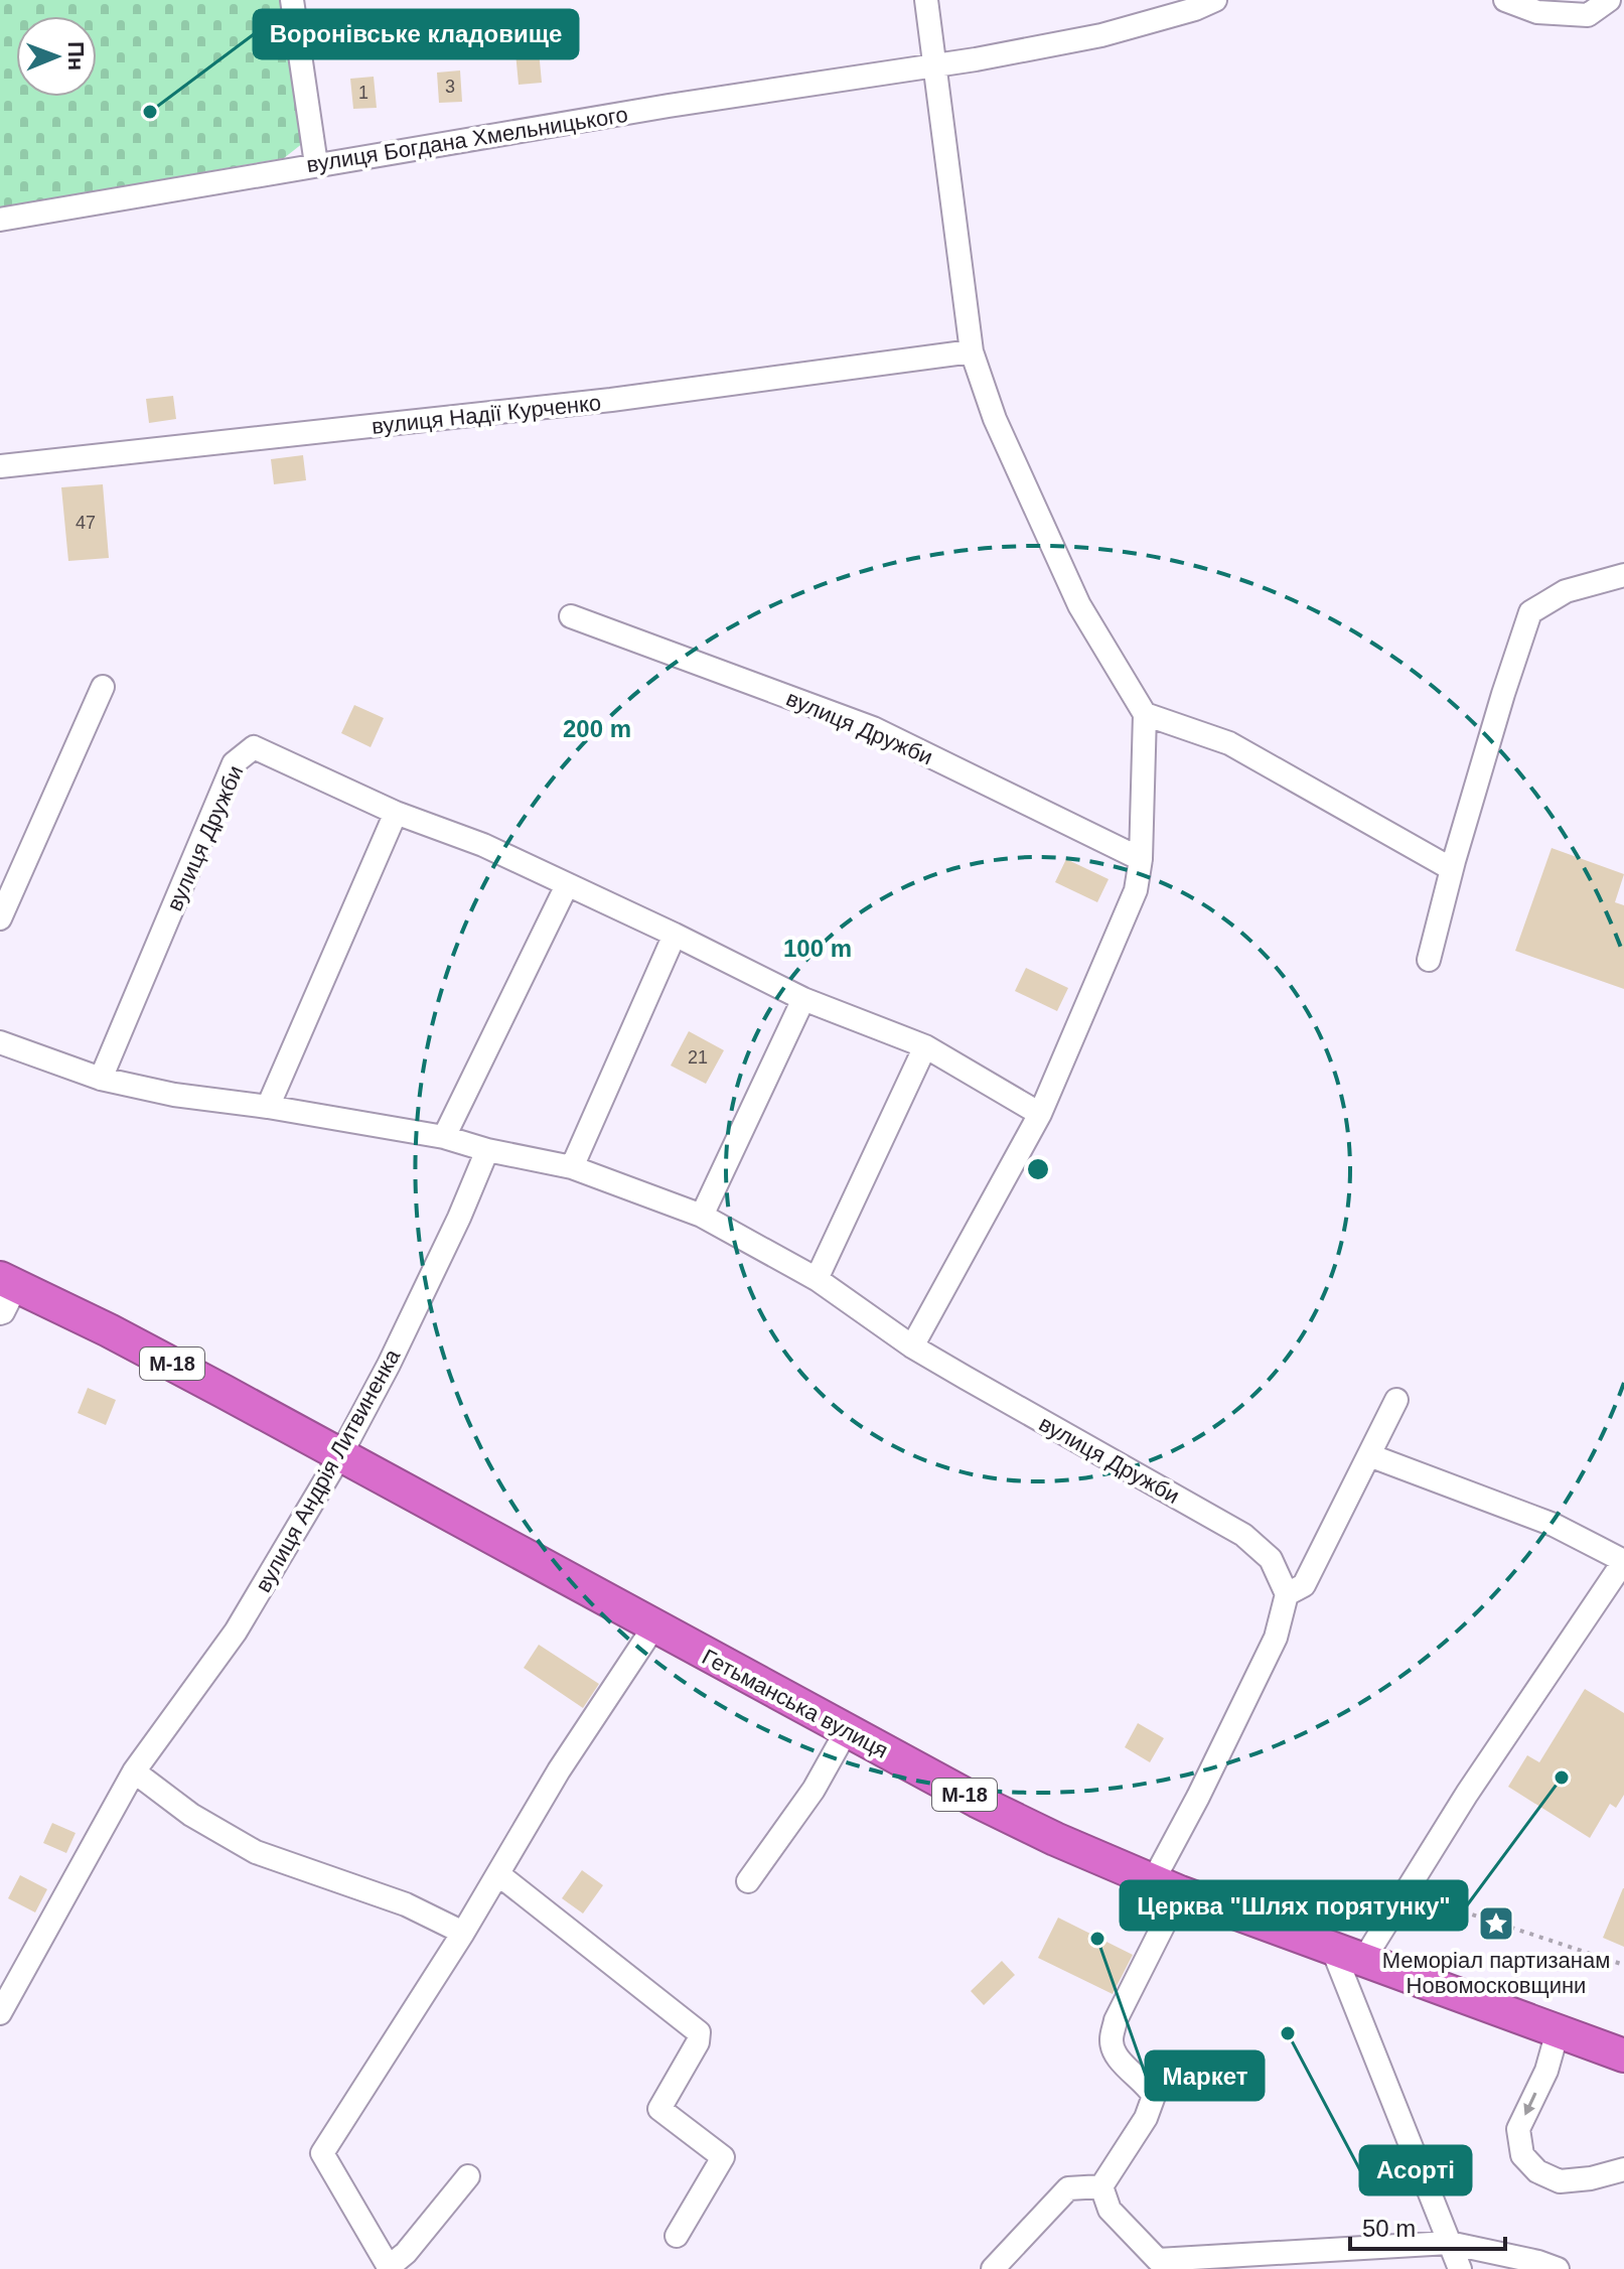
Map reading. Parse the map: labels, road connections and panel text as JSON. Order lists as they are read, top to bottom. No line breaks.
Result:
{"streets":{"highway":["М-18","Гетьманська вулиця"],"street":["вулиця Богдана Хмельницького","вулиця Надії Курченко","вулиця Дружби","вулиця Андрія Литвиненка"]},"crossings":[["вулиця Дружби","вулиця Андрія Литвиненка"],["вулиця Андрія Литвиненка","Гетьманська вулиця"]],"places":{"other":["Воронівське кладовище","Церква \"Шлях порятунку\"","Маркет","Асорті"],"place":["Меморіал партизанам Новомосковщини"]},"house_numbers":["3","1","47","21"],"scale_bar":"50 m","north":"right","rings":["200 m","100 m"]}
